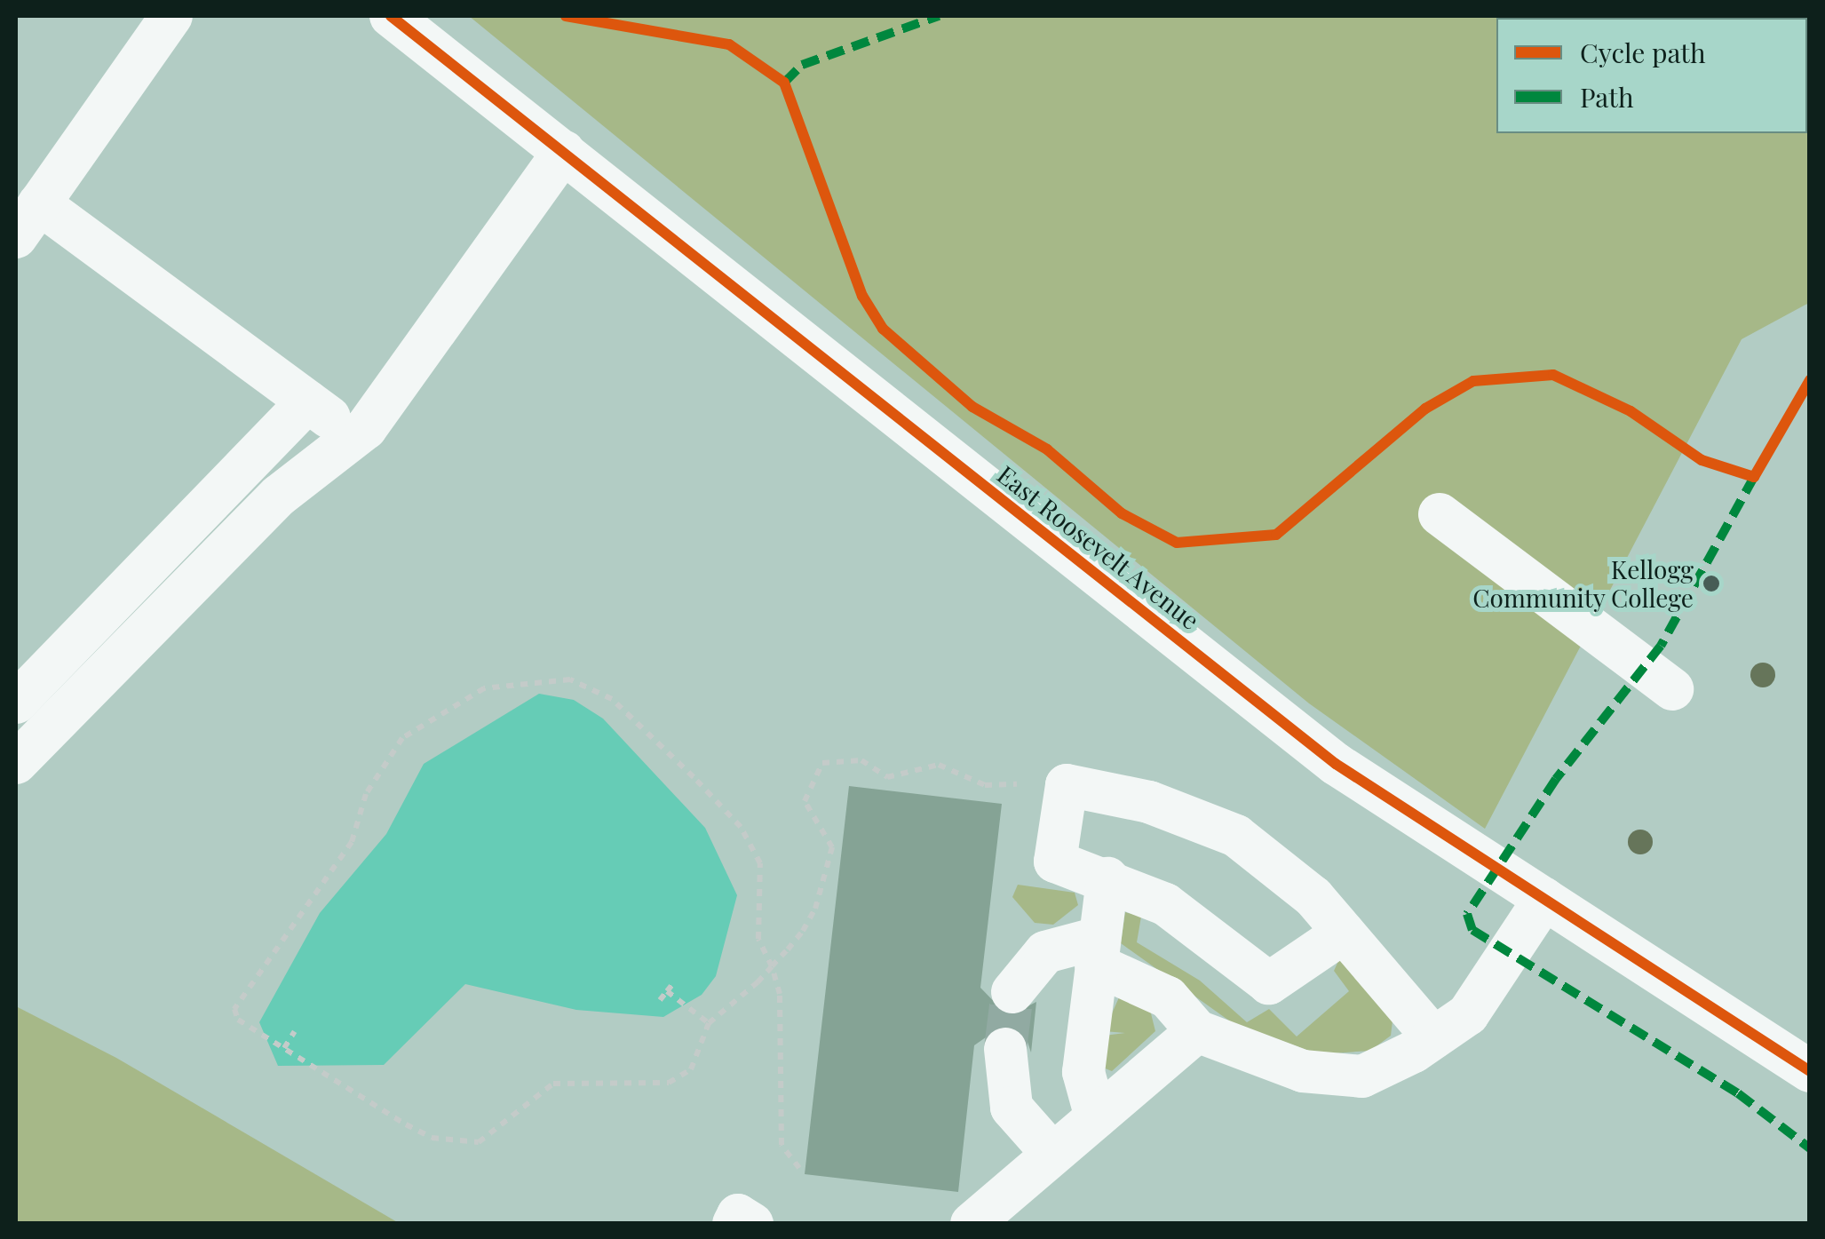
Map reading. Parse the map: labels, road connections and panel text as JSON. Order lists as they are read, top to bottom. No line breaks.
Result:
{"streets":{"street":["East Roosevelt Avenue"]},"places":["Kellogg Community College"],"legend":["Cycle path","Path"]}
